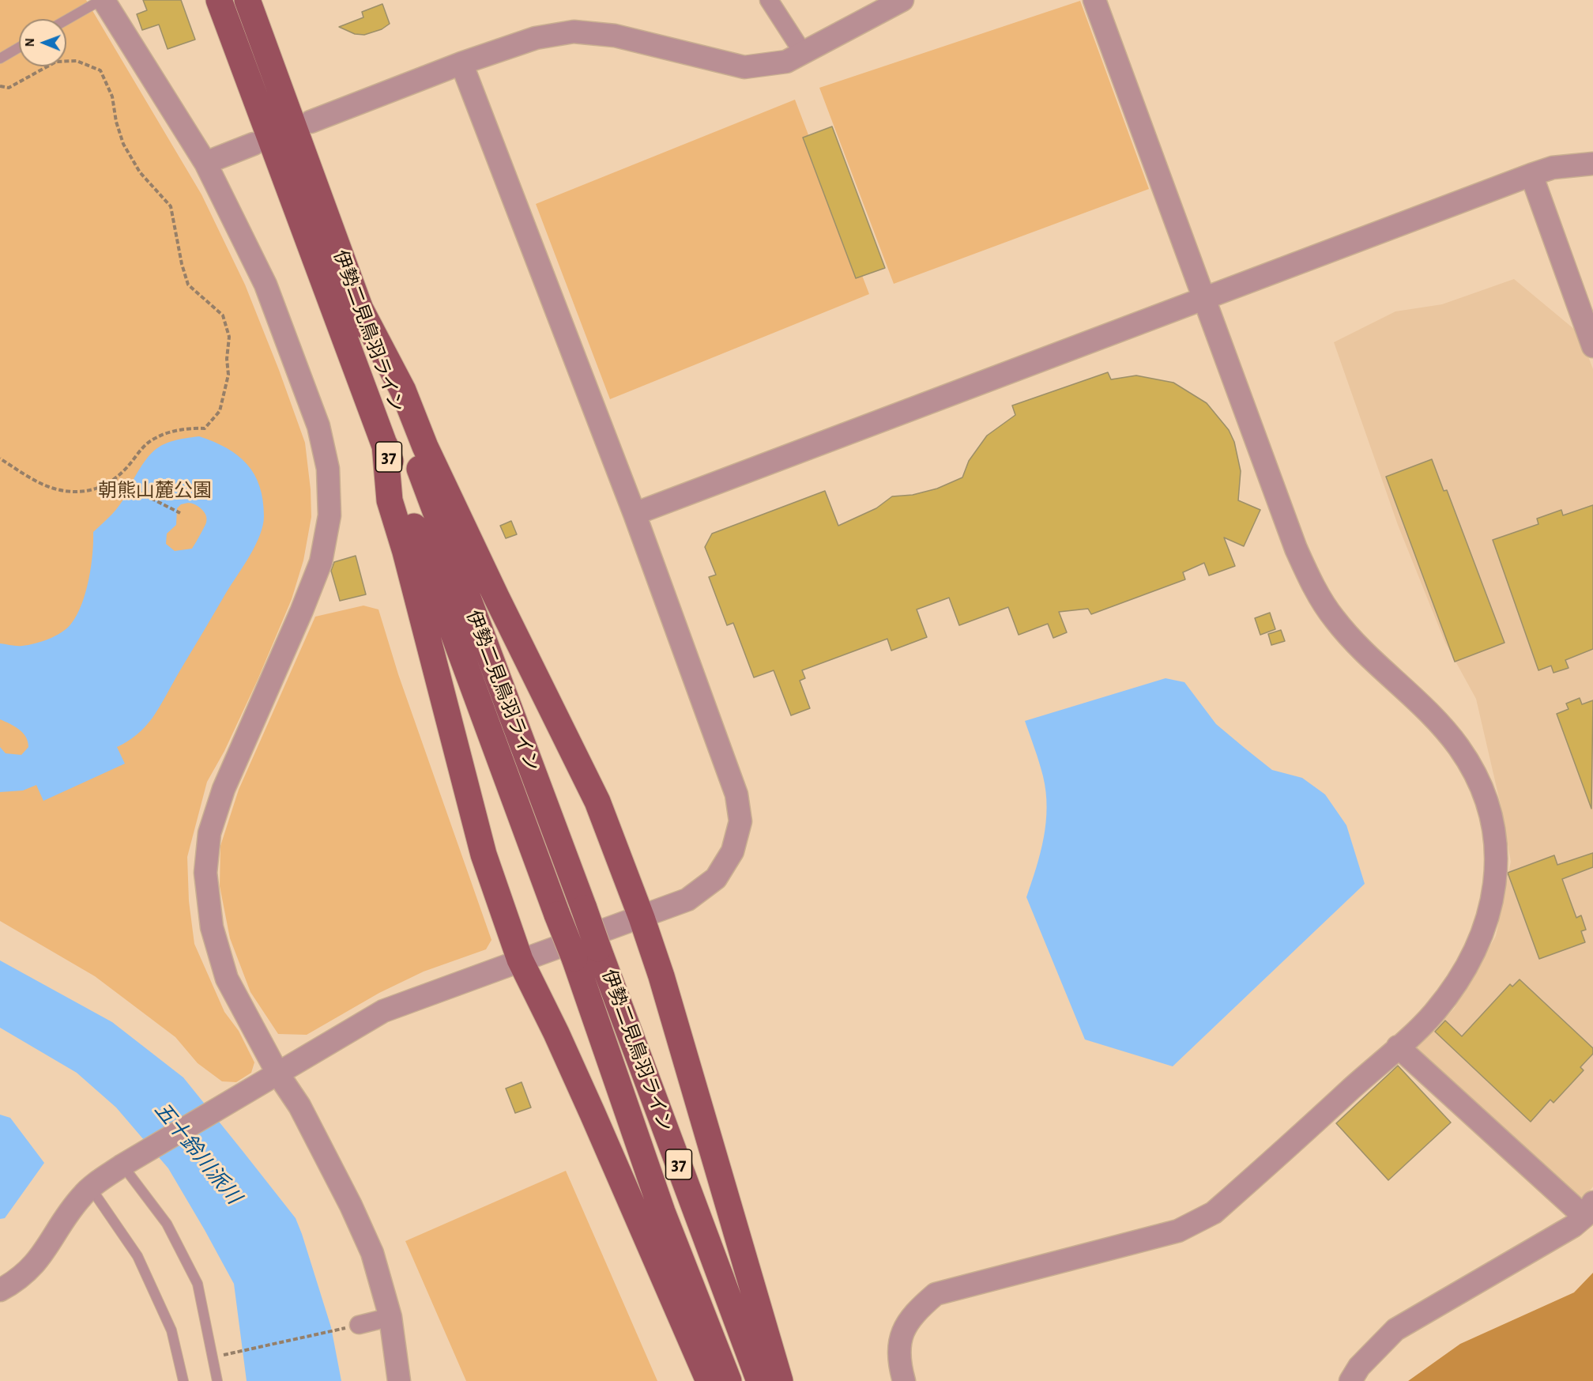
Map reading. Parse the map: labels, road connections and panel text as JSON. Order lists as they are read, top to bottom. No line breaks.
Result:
{"streets":{"main road":["伊勢二見鳥羽ライン","37"]},"water":["五十鈴川派川"],"parks":["朝熊山麓公園"],"north":"left"}
